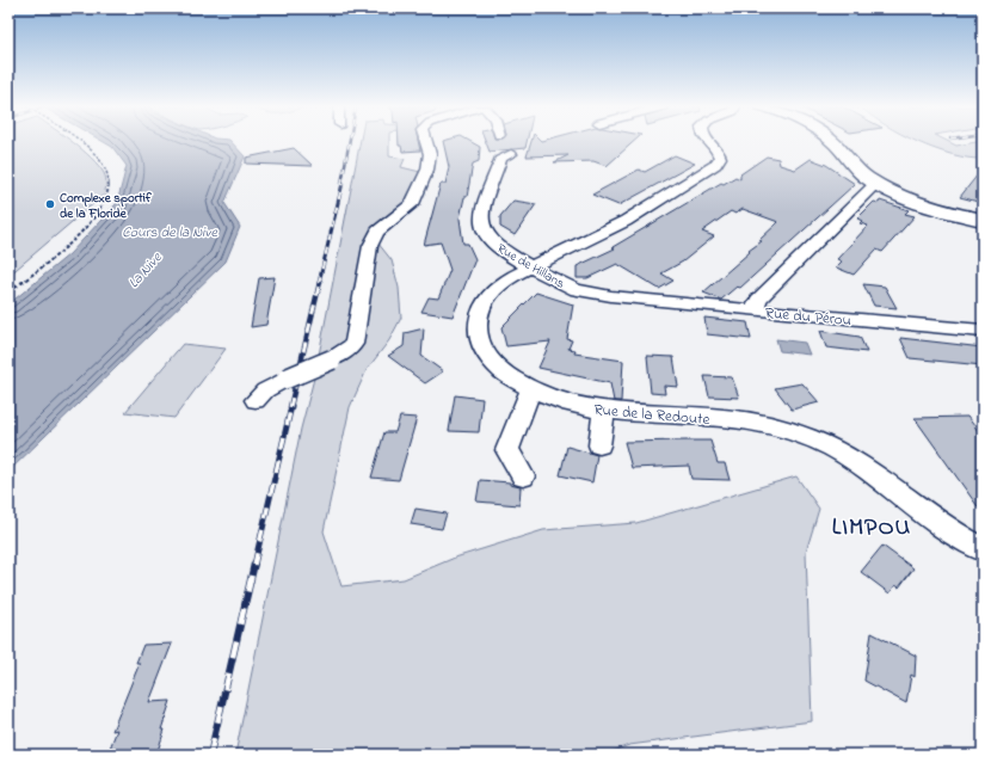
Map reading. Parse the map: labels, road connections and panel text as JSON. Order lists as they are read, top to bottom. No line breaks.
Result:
{"streets":{"street":["Rue de Hillans","Rue du Pérou","Rue de la Redoute"]},"crossings":[["Rue de Hillans","Rue du Pérou"],["Rue de Hillans","Rue de la Redoute"]],"districts":["LIMPOU"],"water":["Cours de la Nive","La Nive"],"places":["Complexe sportif de la Floride"]}
